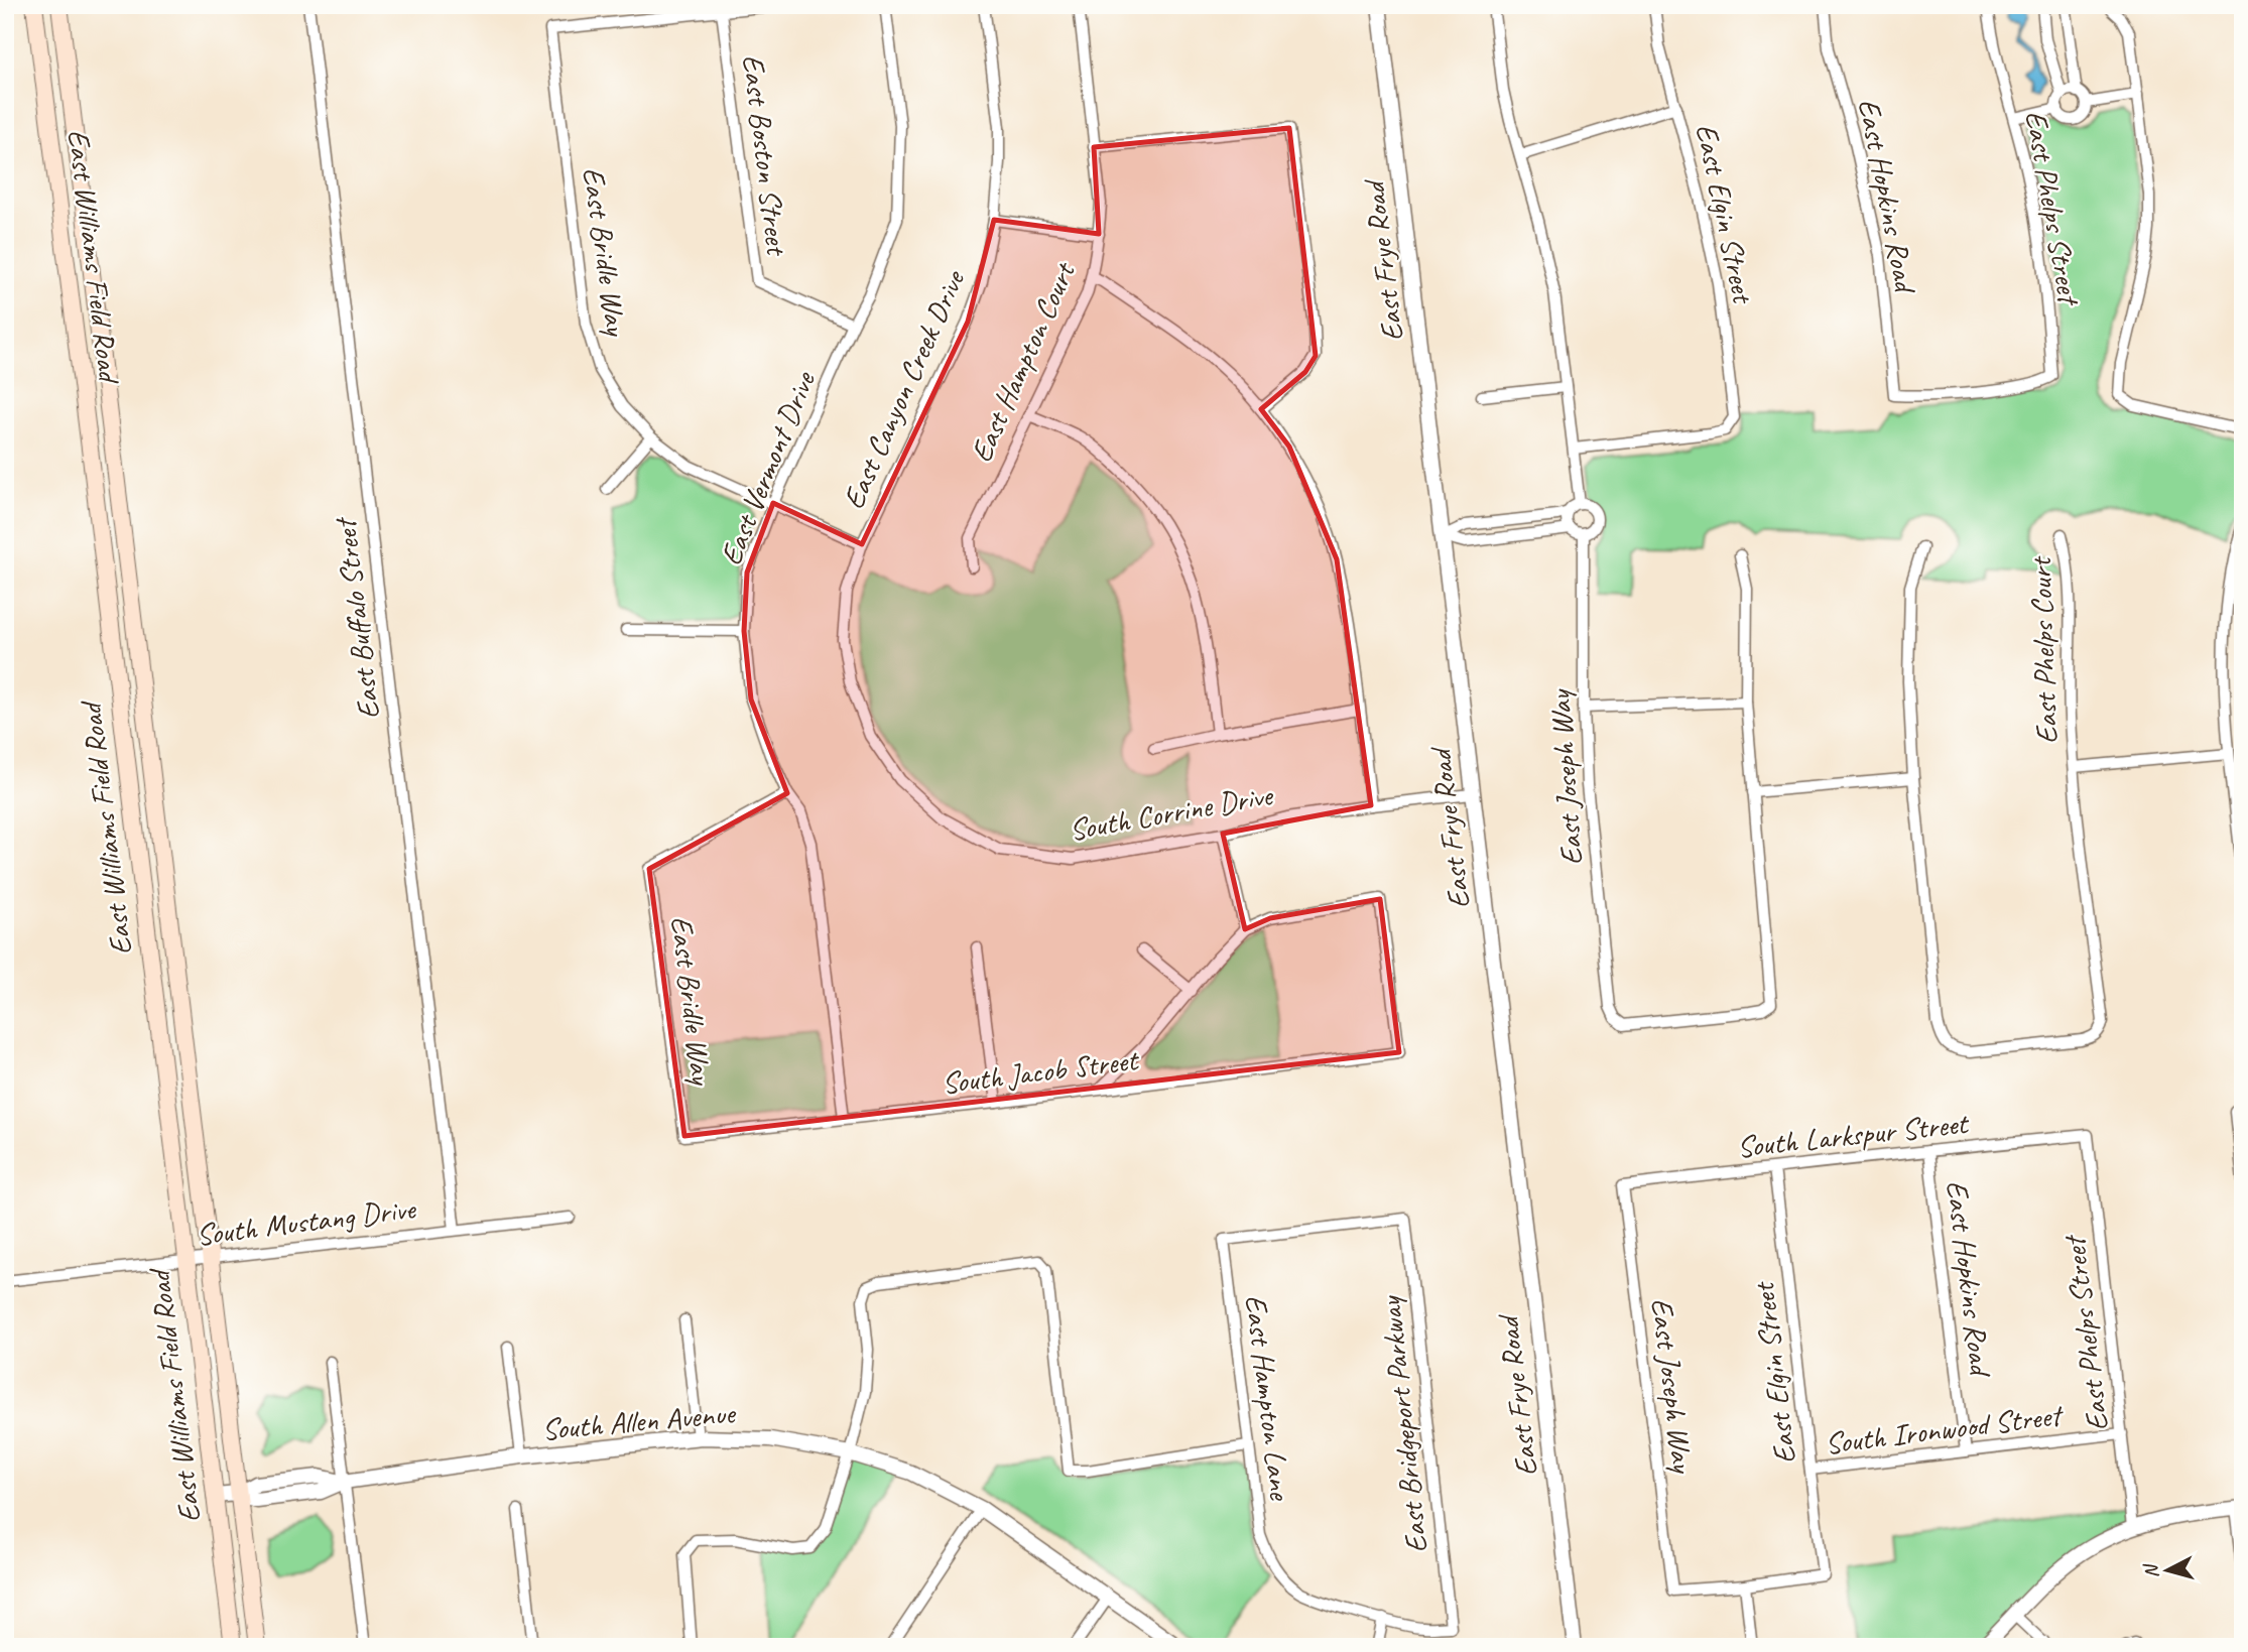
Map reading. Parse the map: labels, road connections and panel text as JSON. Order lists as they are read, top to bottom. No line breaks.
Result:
{"streets":{"main road":["East Williams Field Road"],"street":["East Boston Street","East Hopkins Road","East Phelps Street","East Elgin Street","East Bridle Way","East Frye Road","East Hampton Court","East Canyon Creek Drive","East Vermont Drive","East Buffalo Street","East Phelps Court","East Joseph Way","South Corrine Drive","South Jacob Street","South Larkspur Street","South Mustang Drive","East Hampton Lane","South Allen Avenue","East Bridgeport Parkway","South Ironwood Street"]},"crossings":[["East Boston Street","East Bridle Way"],["East Boston Street","East Vermont Drive"],["East Hopkins Road","East Phelps Street"],["East Hopkins Road","South Larkspur Street"],["East Hopkins Road","South Ironwood Street"],["East Phelps Street","South Larkspur Street"],["East Phelps Street","South Ironwood Street"],["East Elgin Street","East Joseph Way"],["East Elgin Street","South Larkspur Street"],["East Elgin Street","South Ironwood Street"],["East Bridle Way","East Canyon Creek Drive"],["East Bridle Way","East Vermont Drive"],["East Bridle Way","South Jacob Street"],["East Williams Field Road","South Mustang Drive"],["East Williams Field Road","South Allen Avenue"],["East Frye Road","South Corrine Drive"],["East Canyon Creek Drive","South Corrine Drive"],["East Vermont Drive","South Jacob Street"],["East Buffalo Street","South Mustang Drive"],["East Joseph Way","South Larkspur Street"],["East Hampton Lane","East Bridgeport Parkway"]],"north":"left"}
